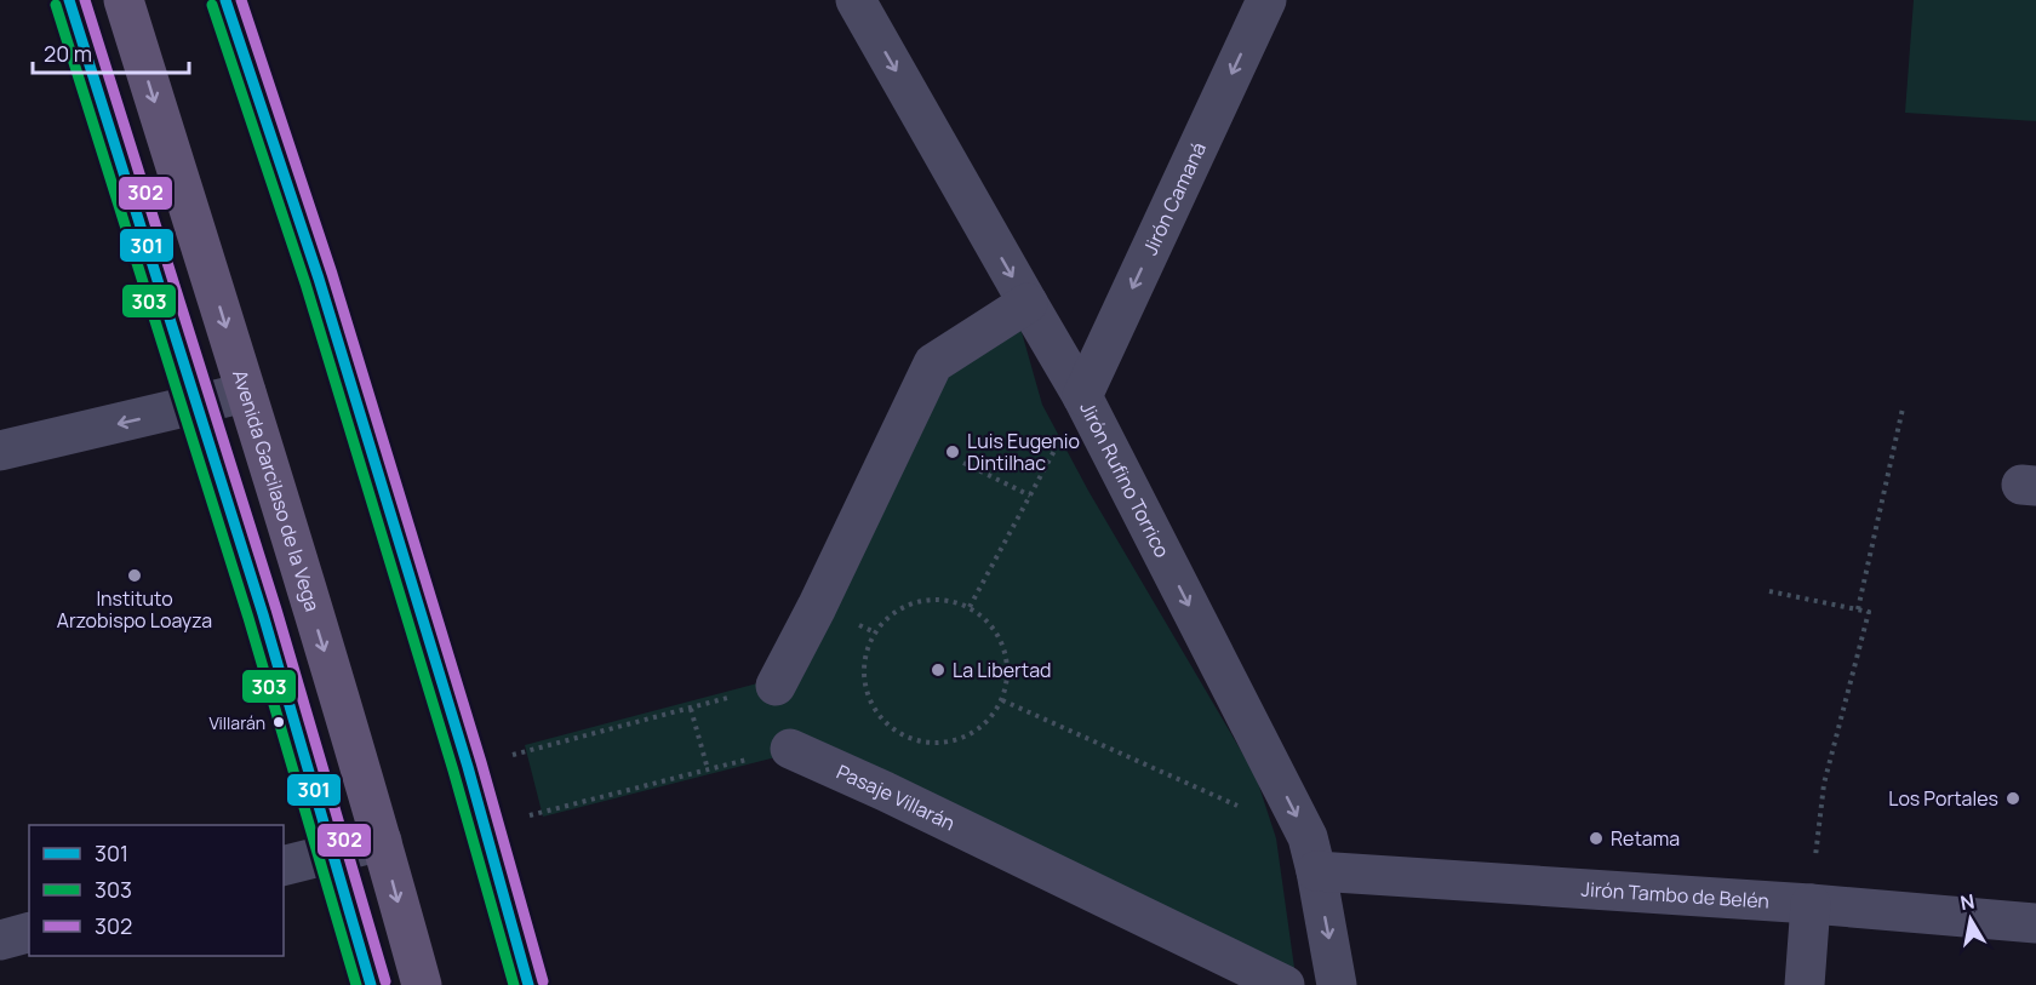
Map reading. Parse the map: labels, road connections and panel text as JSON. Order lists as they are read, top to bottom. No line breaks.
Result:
{"streets":{"main road":["Avenida Garcilaso de la Vega"],"street":["Jirón Camaná","Jirón Rufino Torrico","Pasaje Villarán","Jirón Tambo de Belén"]},"crossings":[["Jirón Camaná","Jirón Rufino Torrico"],["Jirón Rufino Torrico","Jirón Tambo de Belén"]],"one_way":["Jirón Camaná","Jirón Rufino Torrico"],"places":["Luis Eugenio Dintilhac","Instituto Arzobispo Loayza","La Libertad","Villarán","Los Portales","Retama"],"lines":["transit line 301","transit line 302","transit line 303"],"legend":["301","303","302"],"scale_bar":"20 m","north":"top"}
